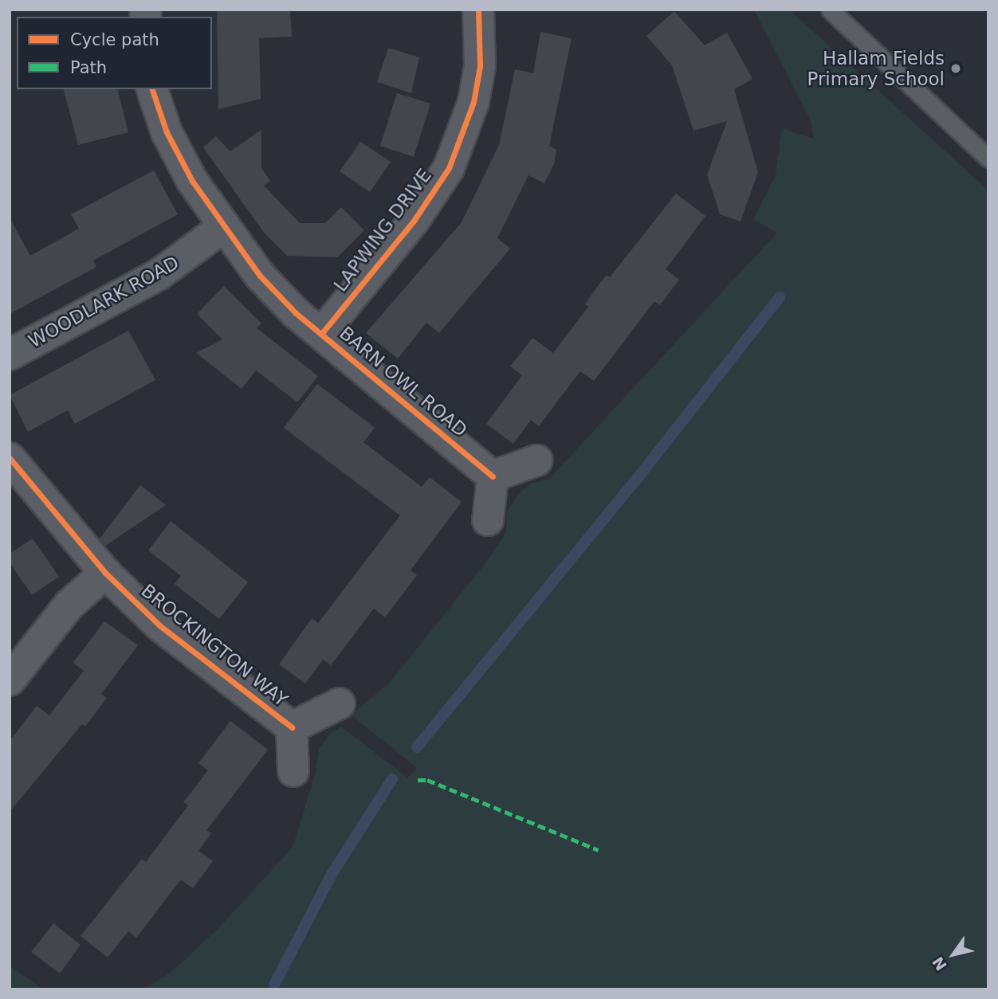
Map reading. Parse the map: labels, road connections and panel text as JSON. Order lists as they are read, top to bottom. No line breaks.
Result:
{"streets":{"street":["LAPWING DRIVE","WOODLARK ROAD","BARN OWL ROAD","BROCKINGTON WAY"]},"crossings":[["LAPWING DRIVE","BARN OWL ROAD"],["WOODLARK ROAD","BARN OWL ROAD"]],"places":["Hallam Fields Primary School"],"legend":["Cycle path","Path"],"north":"bottom left"}
